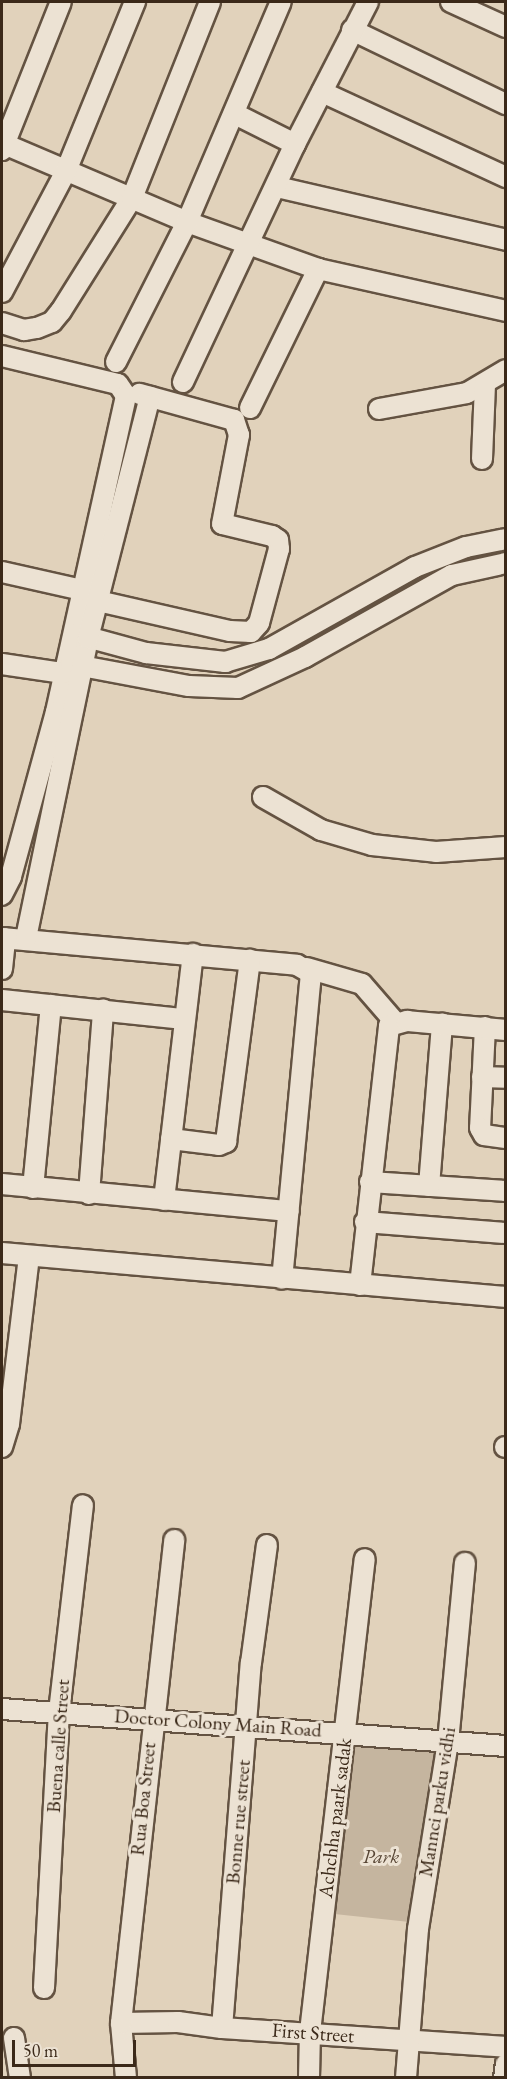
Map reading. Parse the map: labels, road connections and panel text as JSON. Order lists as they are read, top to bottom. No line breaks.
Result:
{"streets":{"street":["Doctor Colony Main Road","Buena calle Street","Rua Boa Street","Mannci parku vidhi","Achchha paark sadak","Bonne rue street","First Street"]},"crossings":[["Doctor Colony Main Road","Buena calle Street"],["Doctor Colony Main Road","Rua Boa Street"],["Doctor Colony Main Road","Mannci parku vidhi"],["Doctor Colony Main Road","Achchha paark sadak"],["Doctor Colony Main Road","Bonne rue street"],["Rua Boa Street","First Street"],["Mannci parku vidhi","First Street"],["Achchha paark sadak","First Street"],["Bonne rue street","First Street"]],"parks":["Park"],"scale_bar":"50 m"}
